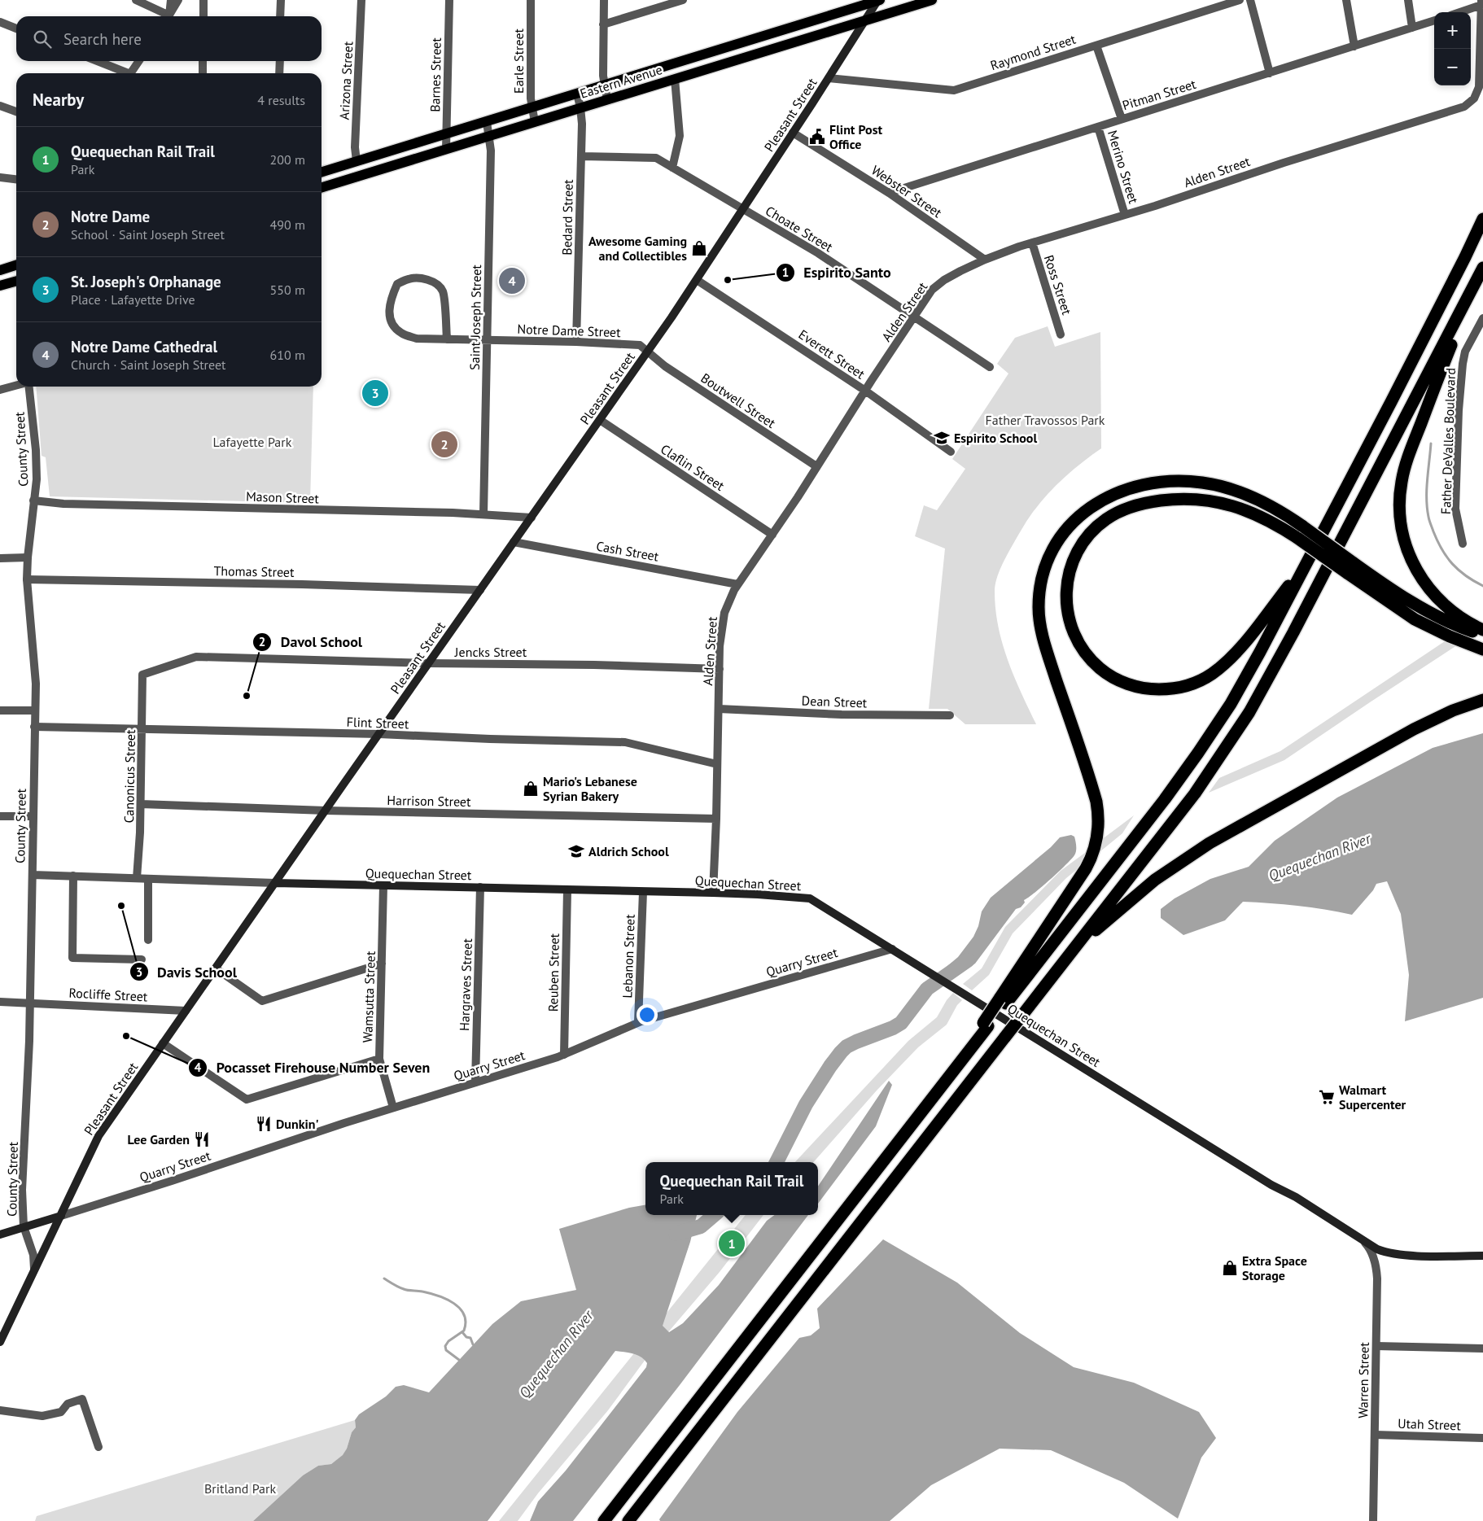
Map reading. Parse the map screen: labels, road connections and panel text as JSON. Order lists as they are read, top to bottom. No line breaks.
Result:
{"streets":{"main road":["Eastern Avenue","Pleasant Street","Quequechan Street","Quarry Street"],"street":["Raymond Street","Earle Street","Barnes Street","Arizona Street","Pitman Street","Merino Street","Alden Street","Webster Street","Bedard Street","Choate Street","Ross Street","Saint Joseph Street","Notre Dame Street","Everett Street","Boutwell Street","Father DeValles Boulevard","County Street","Claflin Street","Mason Street","Cash Street","Thomas Street","Jencks Street","Dean Street","Flint Street","Canonicus Street","Harrison Street","Lebanon Street","Reuben Street","Hargraves Street","Rocliffe Street","Wamsutta Street","Warren Street","Utah Street"]},"crossings":[["Raymond Street","Pleasant Street"],["Earle Street","Eastern Avenue"],["Barnes Street","Eastern Avenue"],["Arizona Street","Eastern Avenue"],["Eastern Avenue","Pleasant Street"],["Eastern Avenue","Bedard Street"],["Eastern Avenue","Saint Joseph Street"],["Pitman Street","Merino Street"],["Pitman Street","Webster Street"],["Pleasant Street","Webster Street"],["Pleasant Street","Choate Street"],["Pleasant Street","Notre Dame Street"],["Pleasant Street","Everett Street"],["Pleasant Street","Boutwell Street"],["Pleasant Street","County Street"],["Pleasant Street","Claflin Street"],["Pleasant Street","Mason Street"],["Pleasant Street","Cash Street"],["Pleasant Street","Thomas Street"],["Pleasant Street","Jencks Street"],["Pleasant Street","Flint Street"],["Pleasant Street","Harrison Street"],["Pleasant Street","Quequechan Street"],["Pleasant Street","Quarry Street"],["Pleasant Street","Rocliffe Street"],["Merino Street","Alden Street"],["Alden Street","Webster Street"],["Alden Street","Choate Street"],["Alden Street","Ross Street"],["Alden Street","Everett Street"],["Alden Street","Boutwell Street"],["Alden Street","Claflin Street"],["Alden Street","Cash Street"],["Alden Street","Jencks Street"],["Alden Street","Dean Street"],["Alden Street","Flint Street"],["Alden Street","Harrison Street"],["Alden Street","Quequechan Street"],["Bedard Street","Choate Street"],["Bedard Street","Notre Dame Street"],["Saint Joseph Street","Notre Dame Street"],["Saint Joseph Street","Mason Street"],["Notre Dame Street","Boutwell Street"],["County Street","Mason Street"],["County Street","Thomas Street"],["County Street","Flint Street"],["County Street","Quequechan Street"],["County Street","Quarry Street"],["County Street","Rocliffe Street"],["Jencks Street","Canonicus Street"],["Flint Street","Canonicus Street"],["Canonicus Street","Harrison Street"],["Canonicus Street","Quequechan Street"],["Quequechan Street","Lebanon Street"],["Quequechan Street","Quarry Street"],["Quequechan Street","Reuben Street"],["Quequechan Street","Hargraves Street"],["Quequechan Street","Wamsutta Street"],["Quequechan Street","Warren Street"],["Lebanon Street","Quarry Street"],["Quarry Street","Reuben Street"],["Quarry Street","Hargraves Street"],["Quarry Street","Wamsutta Street"],["Warren Street","Utah Street"]],"water":["Quequechan River"],"parks":["Father Travossos Park","Lafayette Park","Britland Park"],"places":{"public building":["Flint Post Office"],"shop":["Awesome Gaming and Collectibles","Mario's Lebanese Syrian Bakery","Extra Space Storage"],"other":["Espirito Santo","Davol School","Davis School","Pocasset Firehouse Number Seven"],"school or university":["Espirito School","Aldrich School"],"supermarket":["Walmart Supercenter"],"restaurant":["Dunkin'","Lee Garden"]},"page":{"map_buttons":["+","−"],"search":"Search here","heading":["Nearby","4 results"],"list":[{"mark":"1","name":"Quequechan Rail Trail","note":"Park","value":"200 m"},{"mark":"2","name":"Notre Dame","note":"School · Saint Joseph Street","value":"490 m"},{"mark":"3","name":"St. Joseph's Orphanage","note":"Place · Lafayette Drive","value":"550 m"},{"mark":"4","name":"Notre Dame Cathedral","note":"Church · Saint Joseph Street","value":"610 m"}],"pins":["4","3","2","1"],"popup":["Quequechan Rail Trail","Park"]}}
